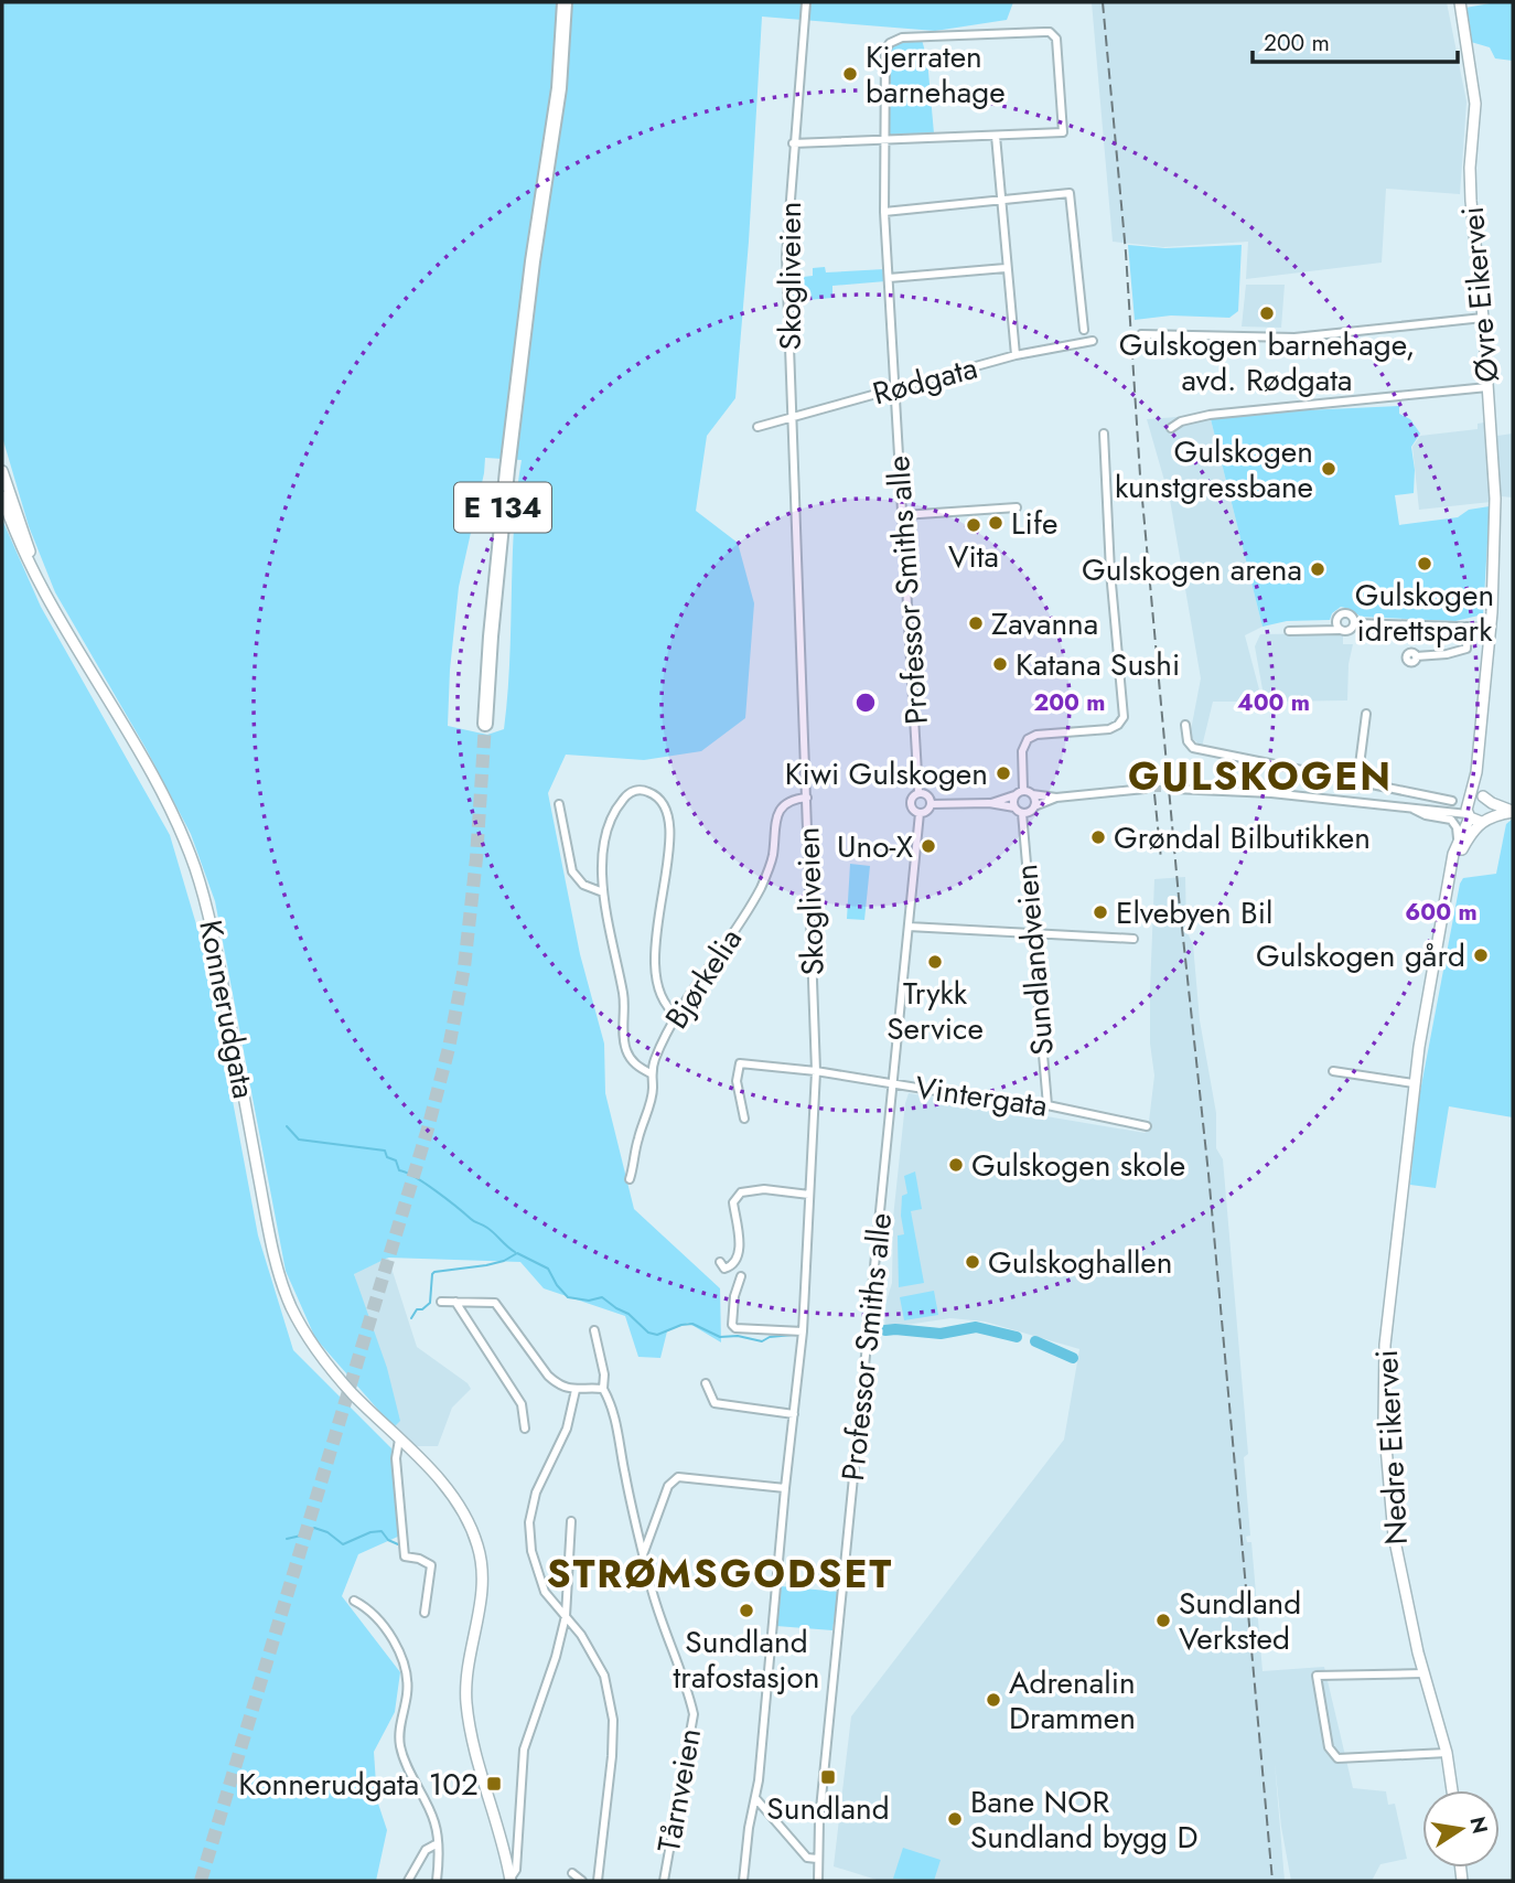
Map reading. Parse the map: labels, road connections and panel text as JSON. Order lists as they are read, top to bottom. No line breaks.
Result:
{"streets":{"highway":["E 134"],"main road":["Øvre Eikervei","Konnerudgata","Nedre Eikervei"],"street":["Skogliveien","Rødgata","Professor Smiths alle","Sundlandveien","Bjørkelia","Vintergata","Tårnveien"]},"crossings":[["Skogliveien","Rødgata"],["Skogliveien","Bjørkelia"],["Skogliveien","Vintergata"],["Øvre Eikervei","Nedre Eikervei"],["Rødgata","Professor Smiths alle"],["Professor Smiths alle","Vintergata"],["Sundlandveien","Vintergata"]],"districts":["GULSKOGEN","STRØMSGODSET"],"places":{"other":["Kjerraten barnehage","Gulskogen barnehage, avd. Rødgata","Gulskogen kunstgressbane","Life","Vita","Gulskogen idrettspark","Gulskogen arena","Zavanna","Katana Sushi","Kiwi Gulskogen","Grøndal Bilbutikken","Uno-X","Elvebyen Bil","Gulskogen gård","Trykk Service","Gulskogen skole","Gulskoghallen","Sundland trafostasjon","Sundland Verksted","Adrenalin Drammen","Bane NOR Sundland bygg D"],"transit":["Sundland","Konnerudgata 102"]},"scale_bar":"200 m","north":"right","rings":["200 m","400 m","600 m"]}
